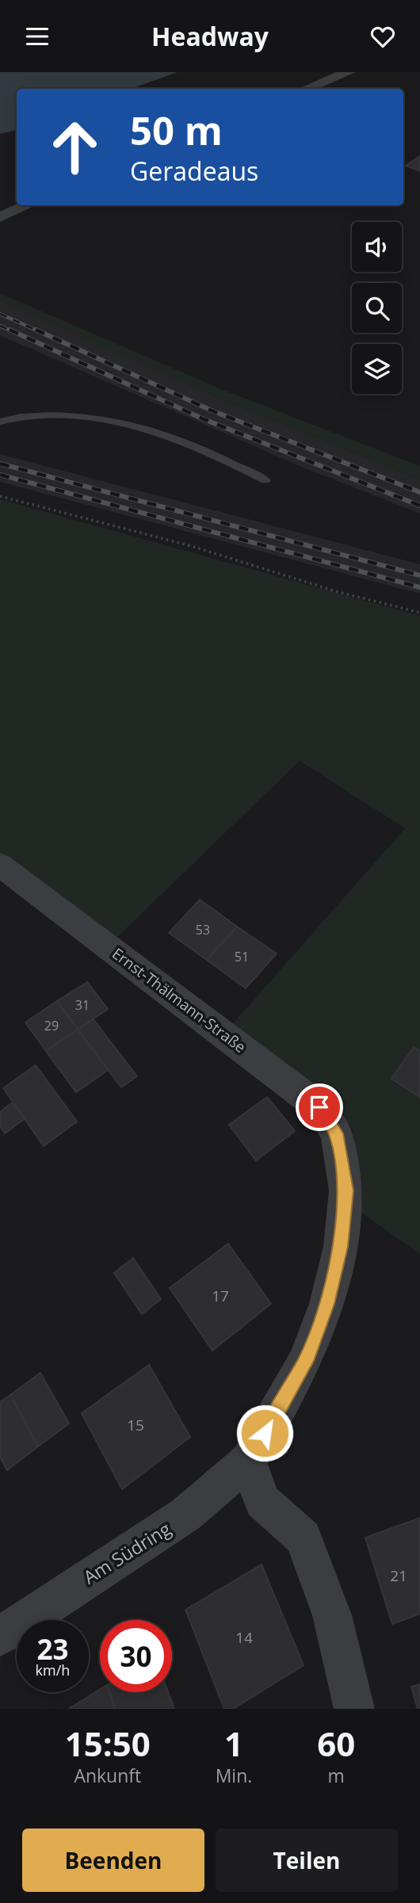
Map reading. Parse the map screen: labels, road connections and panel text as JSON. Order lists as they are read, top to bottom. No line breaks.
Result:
{"streets":{"street":["Ernst-Thälmann-Straße","Am Südring"]},"crossings":[["Ernst-Thälmann-Straße","Am Südring"]],"house_numbers":["53","51","31","29","17","15","21","14"],"page":{"header":"Headway","turn":["50 m","Geradeaus"],"speed":"23 km/h","limit":"30","eta":["15:50","Ankunft","1","Min.","60","m"],"buttons":["Beenden","Teilen"]}}
